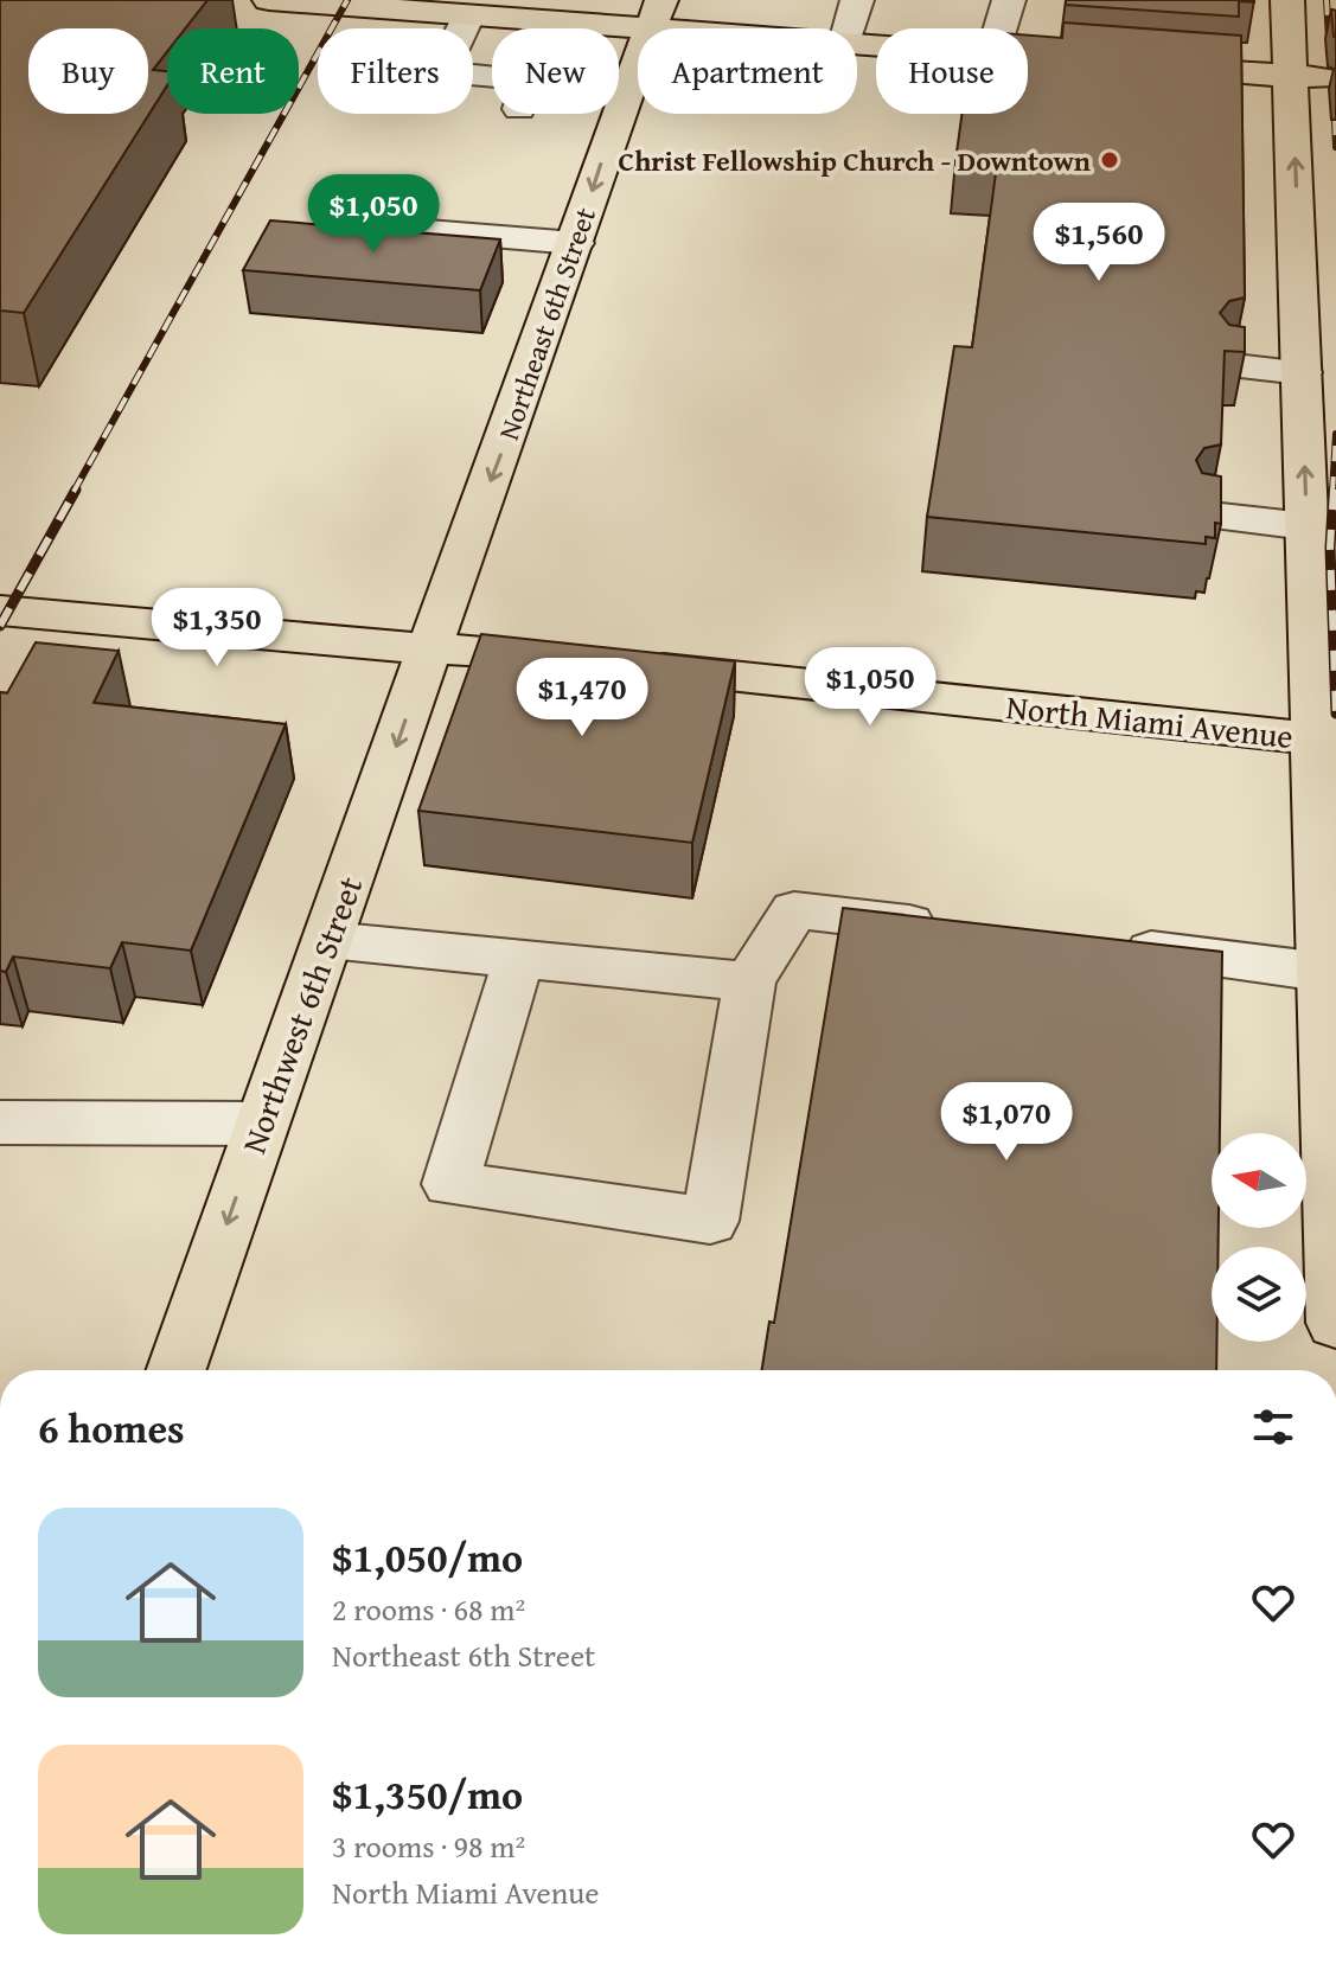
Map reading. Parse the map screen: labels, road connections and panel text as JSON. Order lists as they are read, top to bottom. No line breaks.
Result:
{"streets":{"main road":["Northeast 6th Street","North Miami Avenue","Northwest 6th Street"]},"crossings":[["Northeast 6th Street","North Miami Avenue"],["Northeast 6th Street","Northwest 6th Street"],["North Miami Avenue","Northwest 6th Street"]],"one_way":["Northeast 6th Street","Northwest 6th Street"],"places":["Christ Fellowship Church - Downtown"],"north":"left","page":{"chip":["Buy","Rent","Filters","New","Apartment","House"],"price":["$1,050","$1,560","$1,350","$1,050","$1,470","$1,070"],"heading":"6 homes","list":[{"name":"$1,050/mo","note":"2 rooms · 68 m² · Northeast 6th Street"},{"name":"$1,350/mo","note":"3 rooms · 98 m² · North Miami Avenue"}]}}
